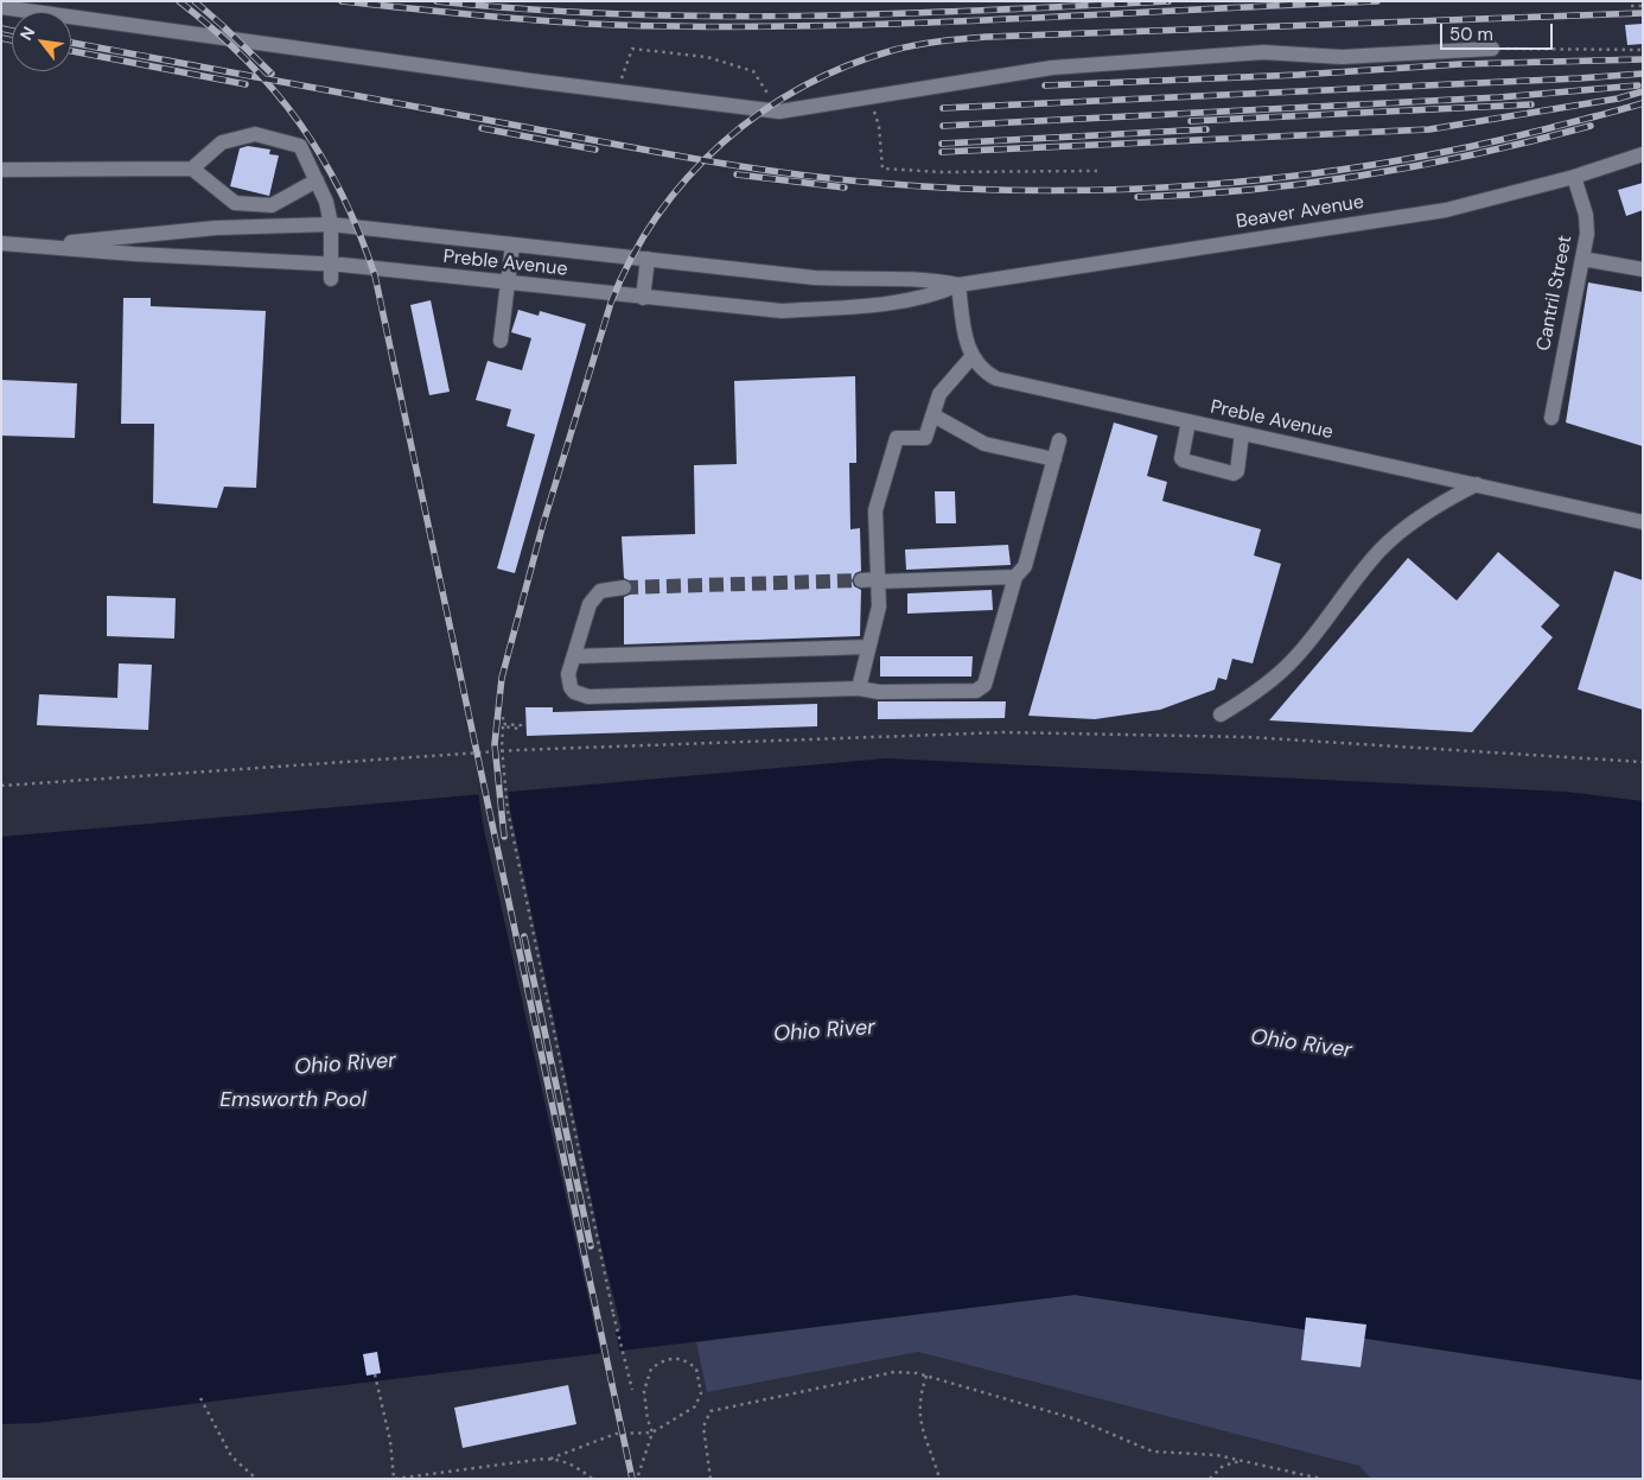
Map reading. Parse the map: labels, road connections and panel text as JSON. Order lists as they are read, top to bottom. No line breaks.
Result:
{"streets":{"street":["Beaver Avenue","Preble Avenue","Cantril Street"]},"crossings":[["Beaver Avenue","Preble Avenue"],["Beaver Avenue","Cantril Street"]],"water":["Ohio River","Emsworth Pool"],"scale_bar":"50 m","north":"top left"}
